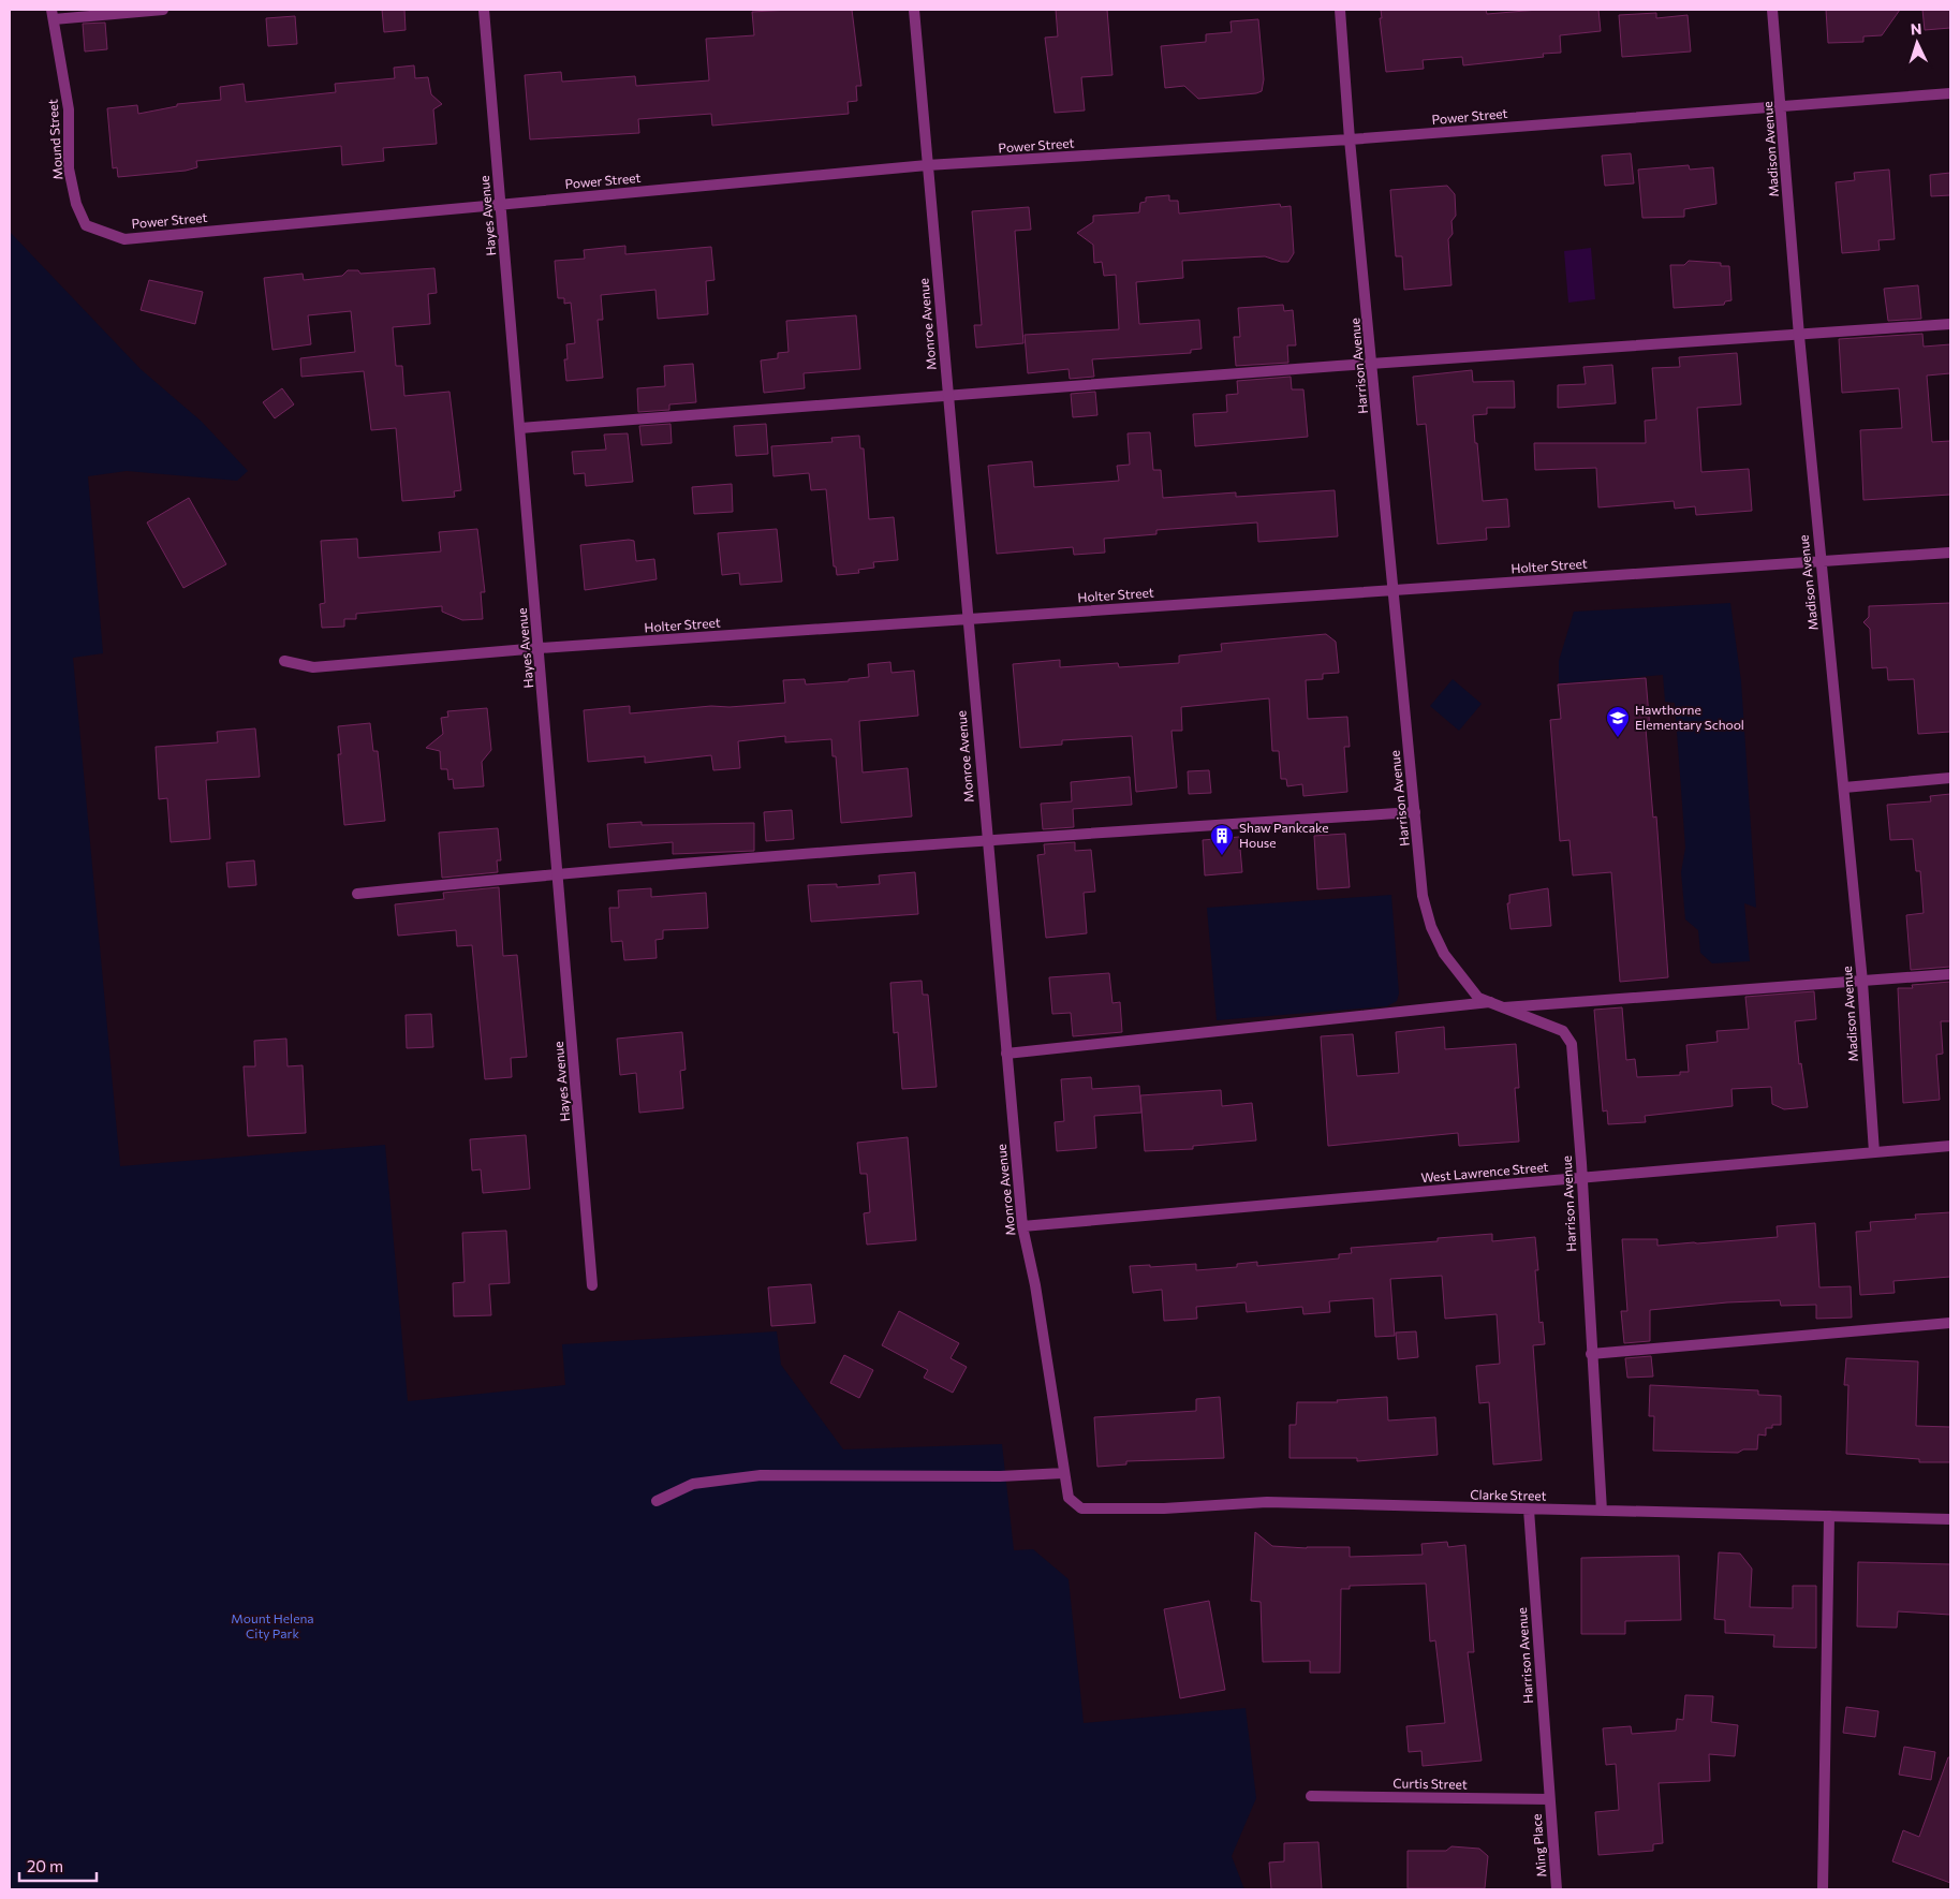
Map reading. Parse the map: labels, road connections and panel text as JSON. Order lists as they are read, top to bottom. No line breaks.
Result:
{"streets":{"street":["Power Street","Mound Street","Madison Avenue","Hayes Avenue","Monroe Avenue","Harrison Avenue","Holter Street","West Lawrence Street","Clarke Street","Curtis Street","Ming Place"]},"crossings":[["Power Street","Mound Street"],["Power Street","Madison Avenue"],["Power Street","Hayes Avenue"],["Power Street","Monroe Avenue"],["Power Street","Harrison Avenue"],["Madison Avenue","Holter Street"],["Madison Avenue","West Lawrence Street"],["Hayes Avenue","Holter Street"],["Monroe Avenue","Holter Street"],["Monroe Avenue","West Lawrence Street"],["Monroe Avenue","Clarke Street"],["Harrison Avenue","Holter Street"],["Harrison Avenue","West Lawrence Street"],["Harrison Avenue","Clarke Street"],["Harrison Avenue","Curtis Street"],["Harrison Avenue","Ming Place"],["Curtis Street","Ming Place"]],"parks":["Mount Helena City Park"],"places":{"school or university":["Hawthorne Elementary School"],"building":["Shaw Pankcake House"]},"scale_bar":"20 m","north":"top"}
